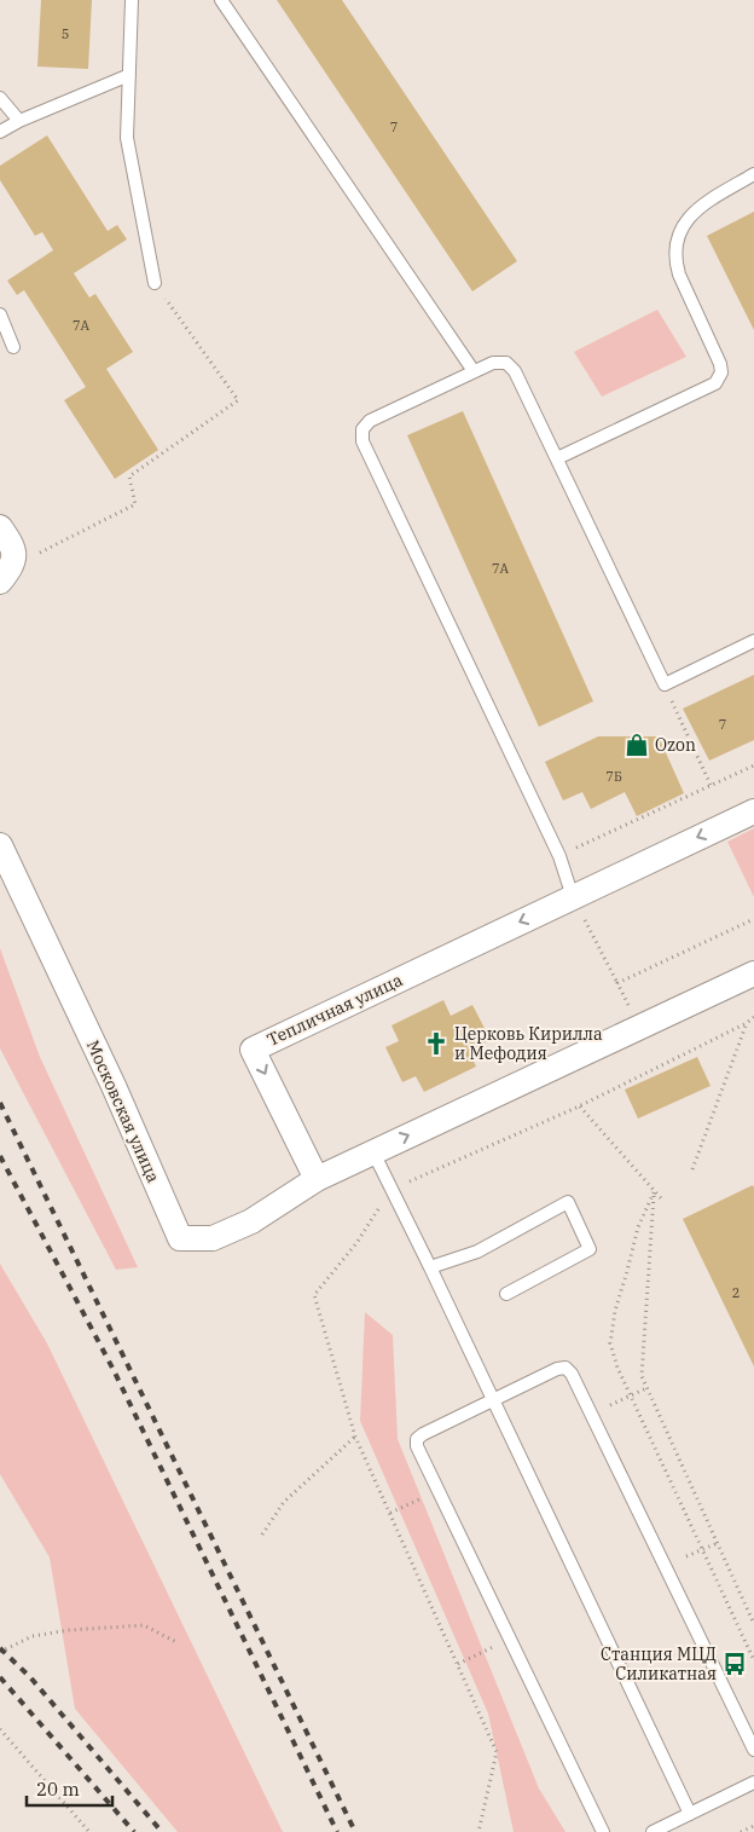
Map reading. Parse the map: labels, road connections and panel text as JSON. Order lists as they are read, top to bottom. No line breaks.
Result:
{"streets":{"street":["Тепличная улица","Московская улица"]},"crossings":[["Тепличная улица","Московская улица"]],"places":{"shop":["Ozon"],"church":["Церковь Кирилла и Мефодия"],"bus stop":["Станция МЦД Силикатная"]},"house_numbers":["5","7","7А","7А","7","7Б","2"],"scale_bar":"20 m"}
